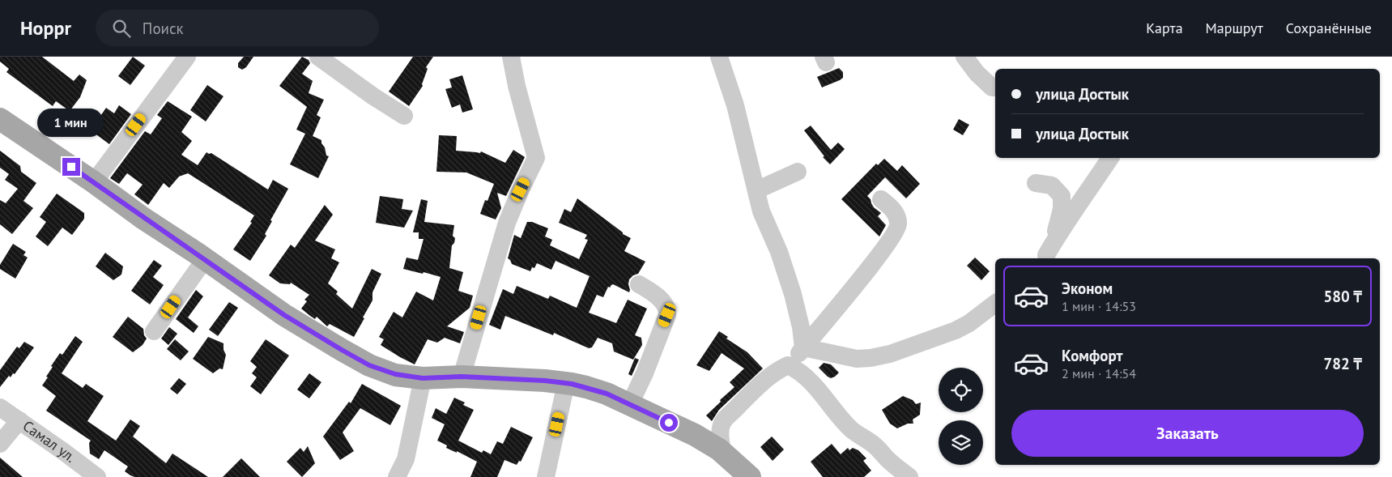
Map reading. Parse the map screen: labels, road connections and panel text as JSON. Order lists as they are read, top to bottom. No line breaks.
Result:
{"streets":{"street":["Самал ул."]},"page":{"header":"Hoppr","search":"Поиск","nav":["Карта","Маршрут","Сохранённые"],"banner":["улица Достык","улица Достык"],"bubble":"1 мин","list":[{"name":"Эконом","note":"1 мин · 14:53","value":"580 ₸"},{"name":"Комфорт","note":"2 мин · 14:54","value":"782 ₸"}],"buttons":"Заказать"}}
